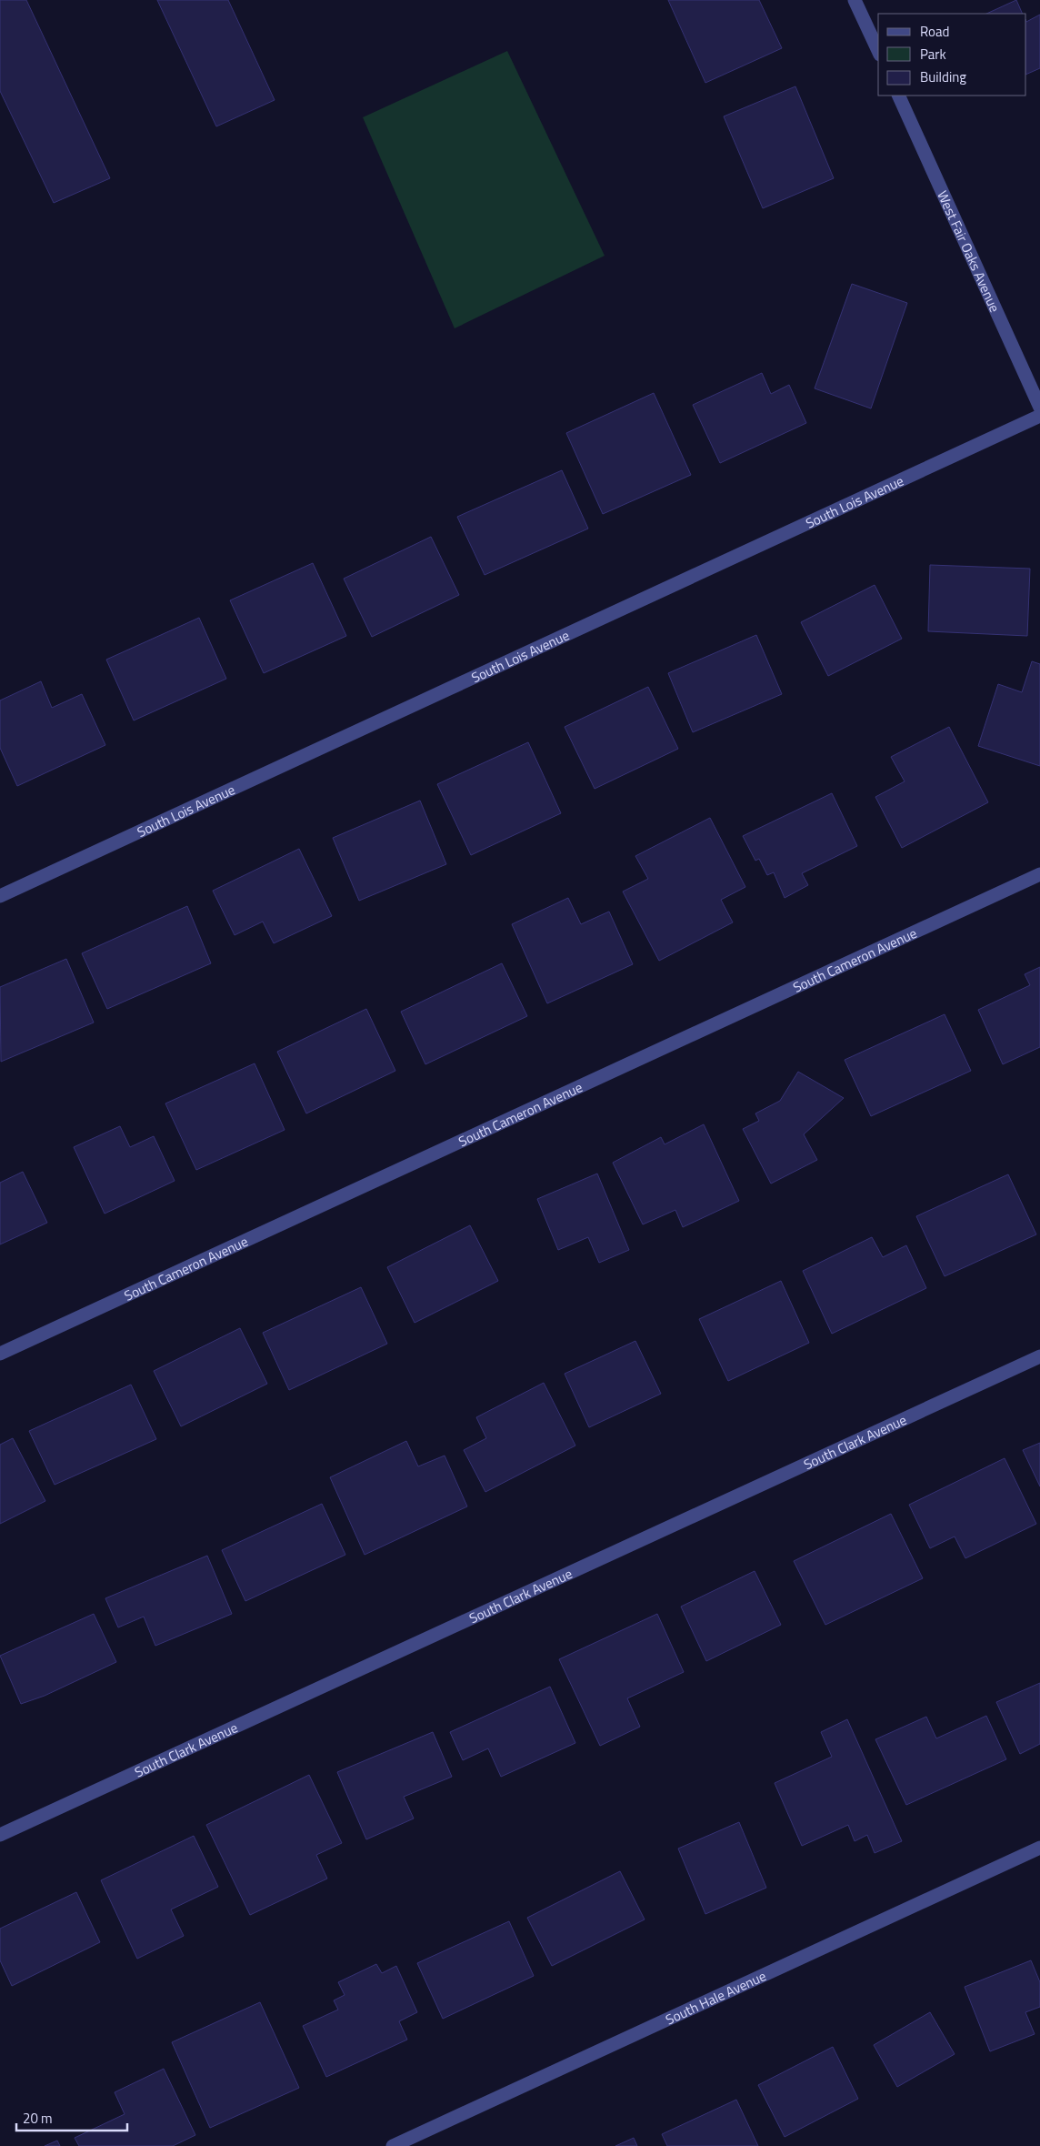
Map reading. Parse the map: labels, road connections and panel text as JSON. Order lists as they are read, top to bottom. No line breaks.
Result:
{"streets":{"street":["West Fair Oaks Avenue","South Lois Avenue","South Cameron Avenue","South Clark Avenue","South Hale Avenue"]},"legend":["Road","Park","Building"],"scale_bar":"20 m"}
